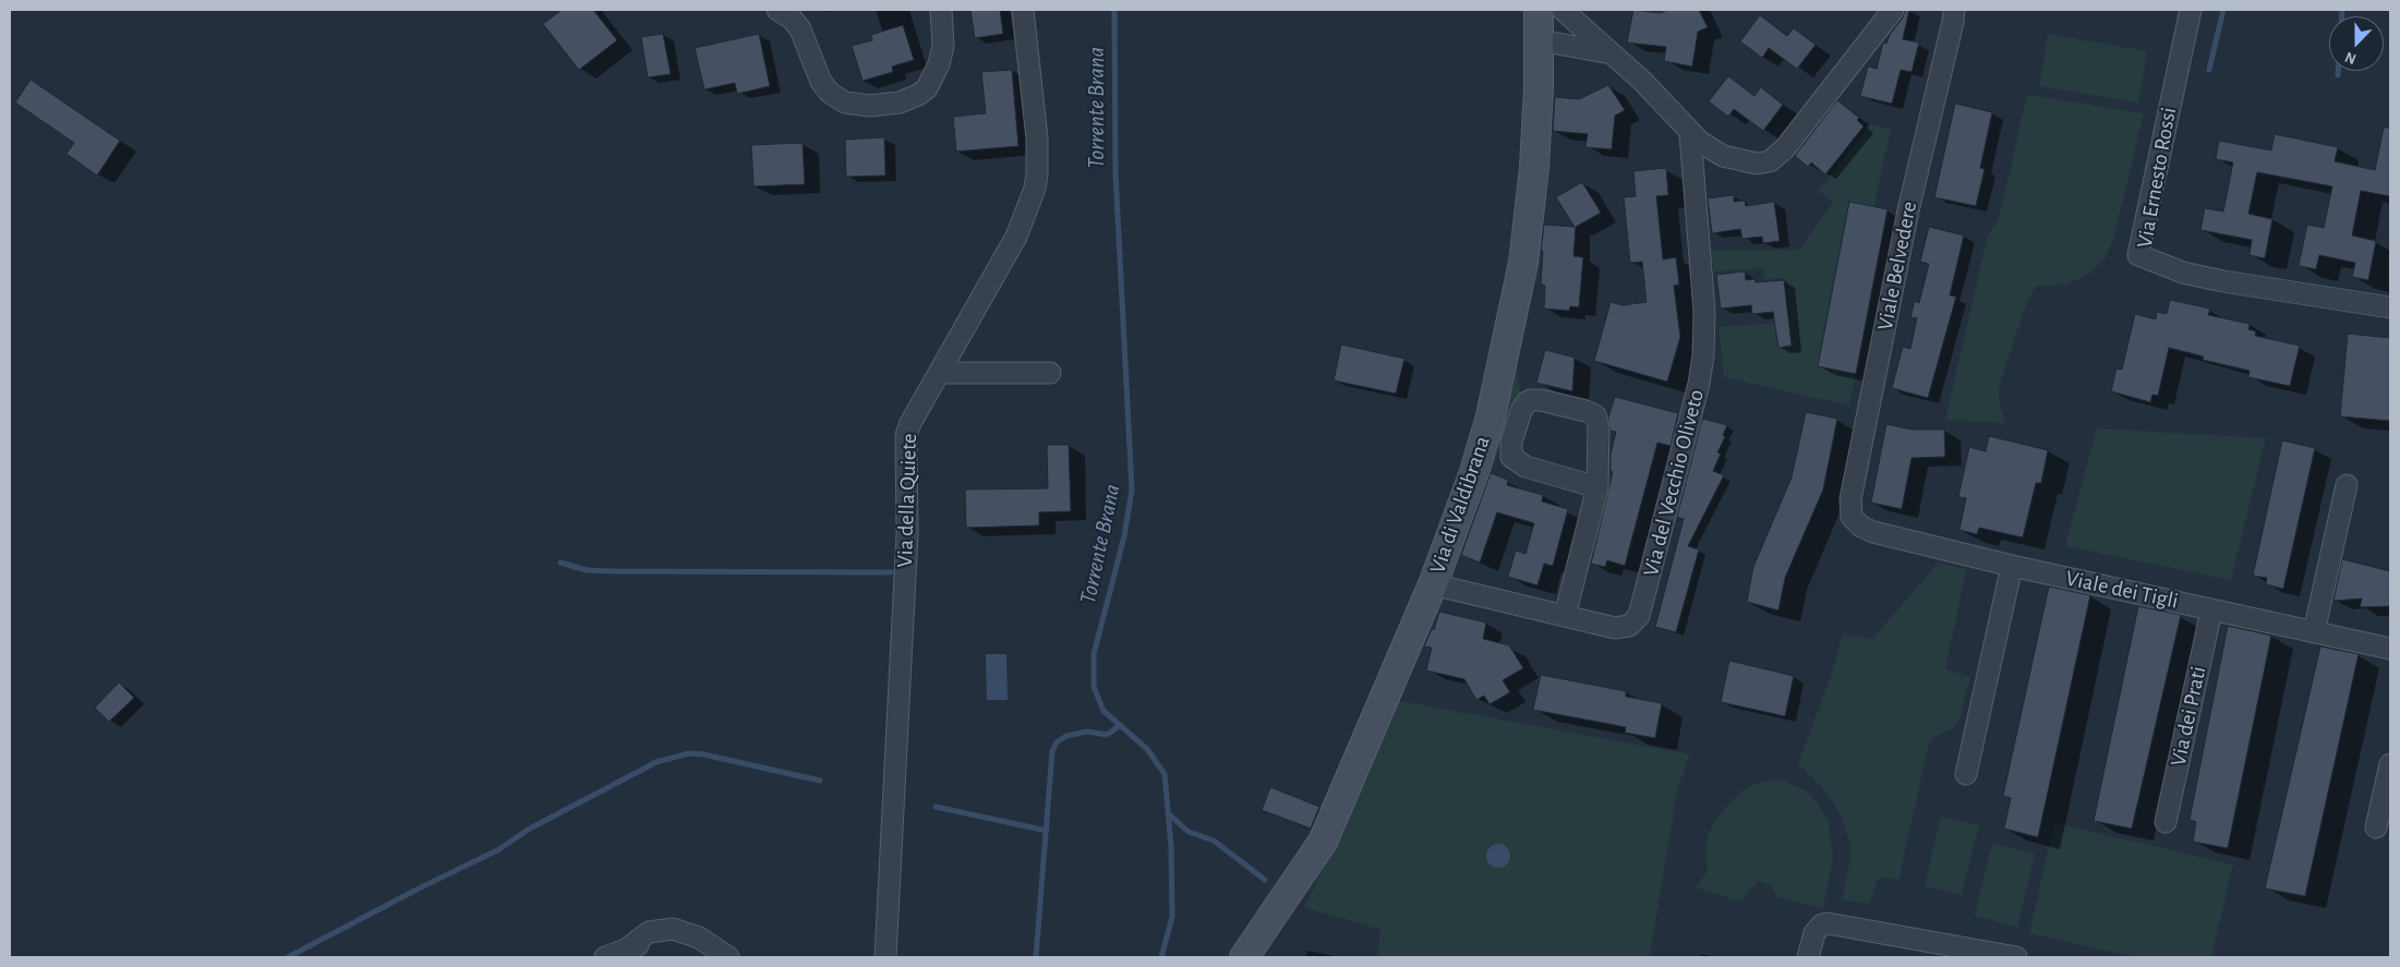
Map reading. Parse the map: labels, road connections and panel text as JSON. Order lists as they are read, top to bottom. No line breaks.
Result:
{"streets":{"street":["Via Ernesto Rossi","Viale Belvedere","Via del Vecchio Oliveto","Via della Quiete","Via di Valdibrana","Viale dei Tigli","Via dei Prati"]},"crossings":[["Viale Belvedere","Viale dei Tigli"],["Via del Vecchio Oliveto","Via di Valdibrana"],["Viale dei Tigli","Via dei Prati"]],"water":["Torrente Brana"],"north":"bottom"}
